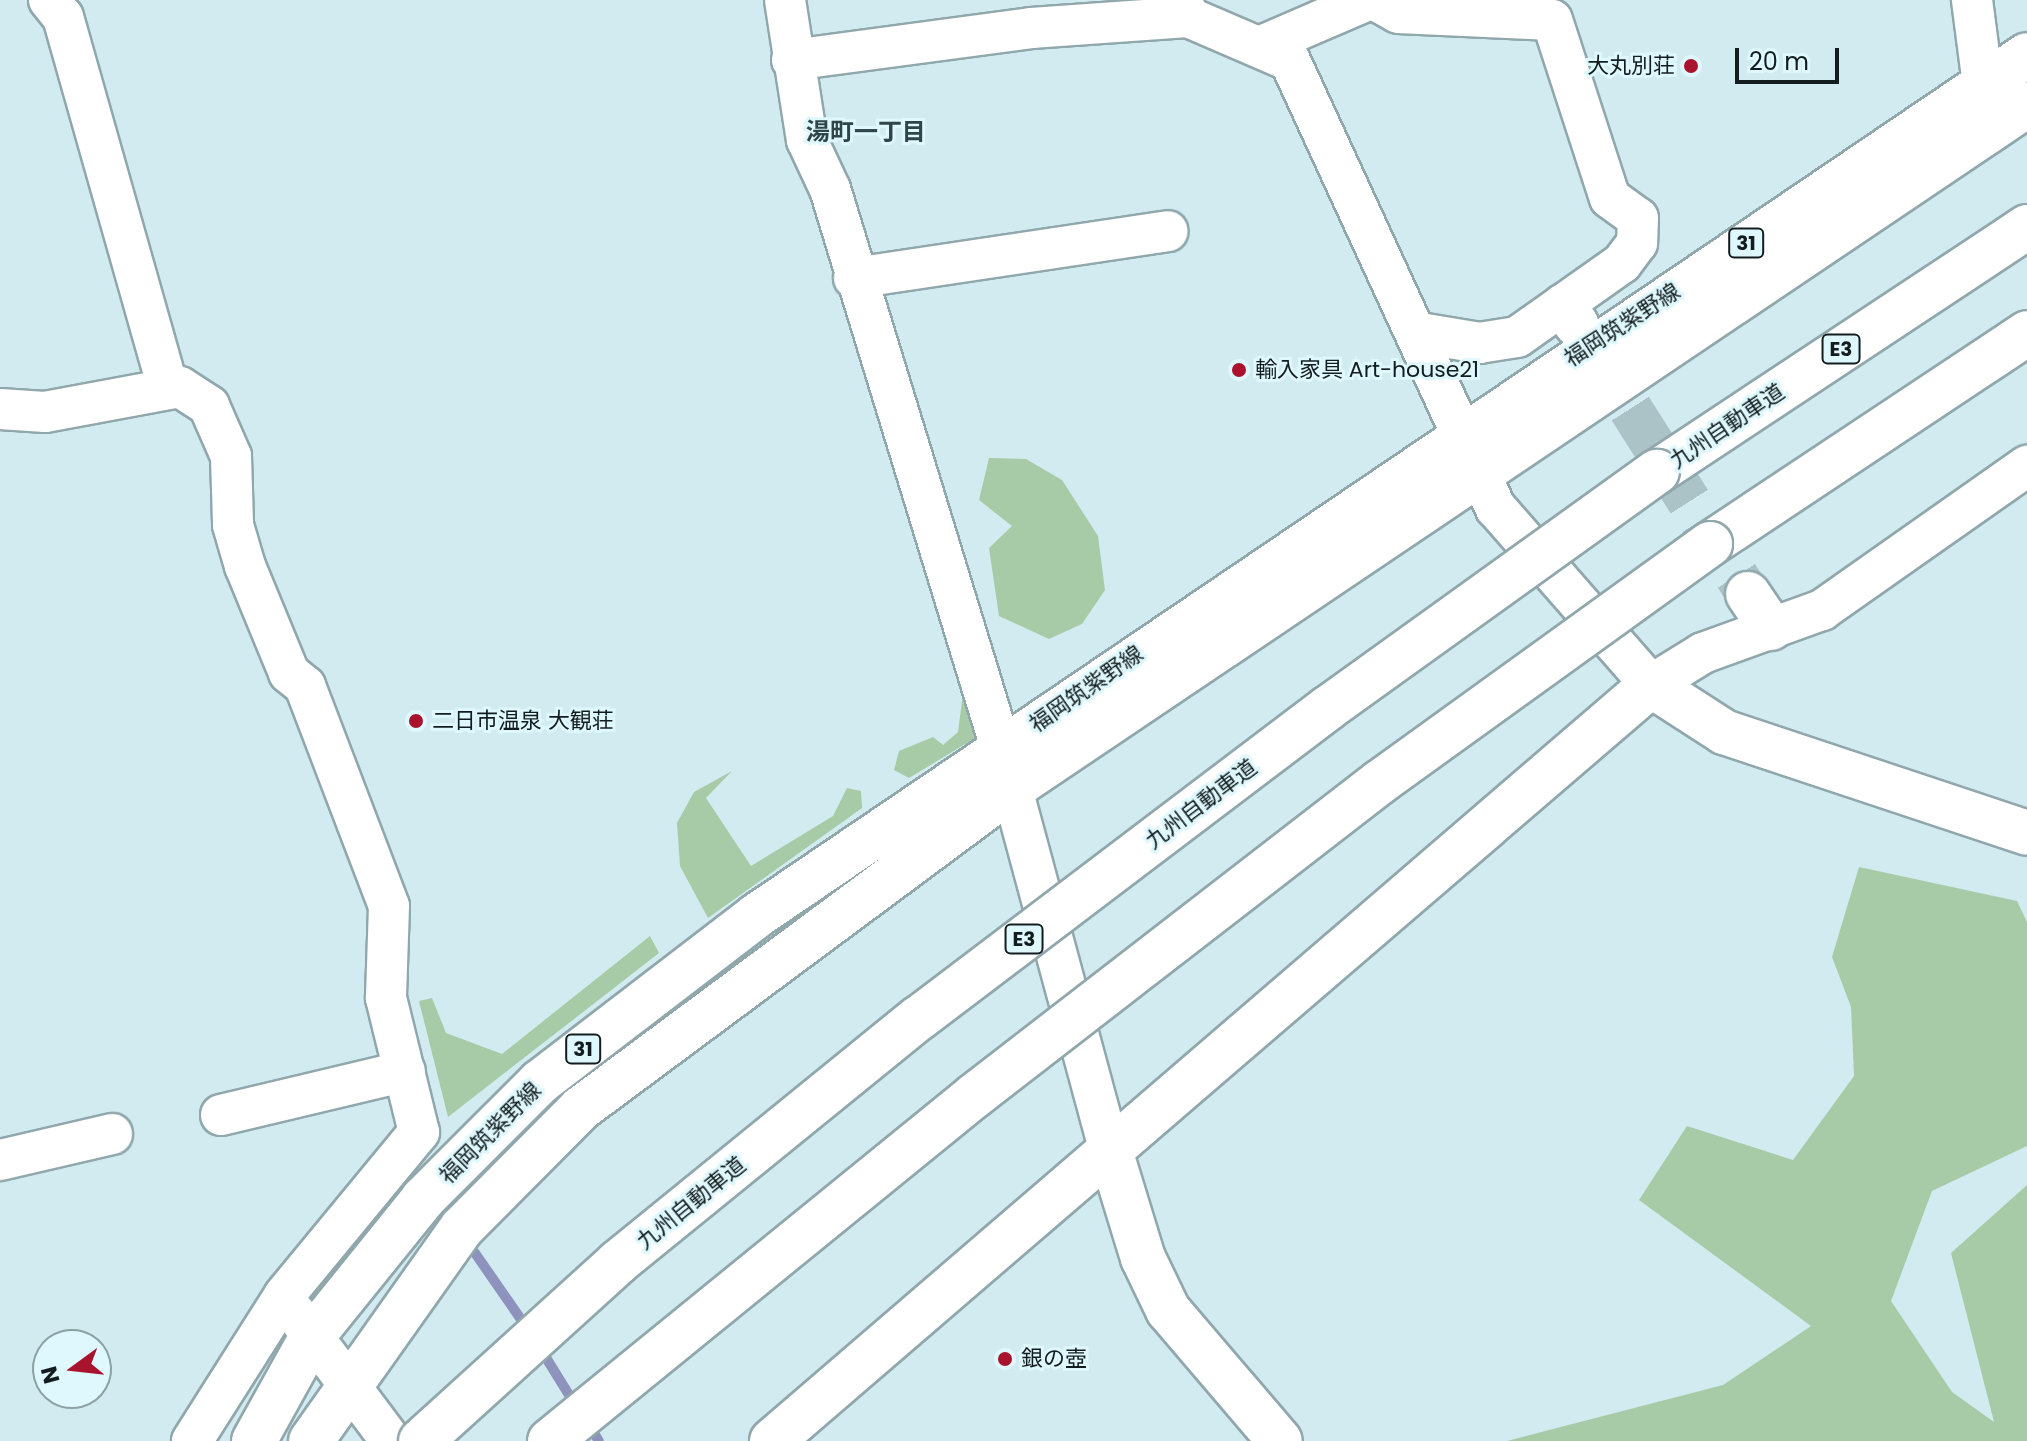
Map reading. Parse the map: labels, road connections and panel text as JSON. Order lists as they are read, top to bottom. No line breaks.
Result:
{"streets":{"main road":["31","福岡筑紫野線","E3","九州自動車道"]},"districts":["湯町一丁目"],"places":["大丸別荘","輸入家具 Art-house21","二日市温泉 大観荘","銀の壺"],"scale_bar":"20 m","north":"left"}
